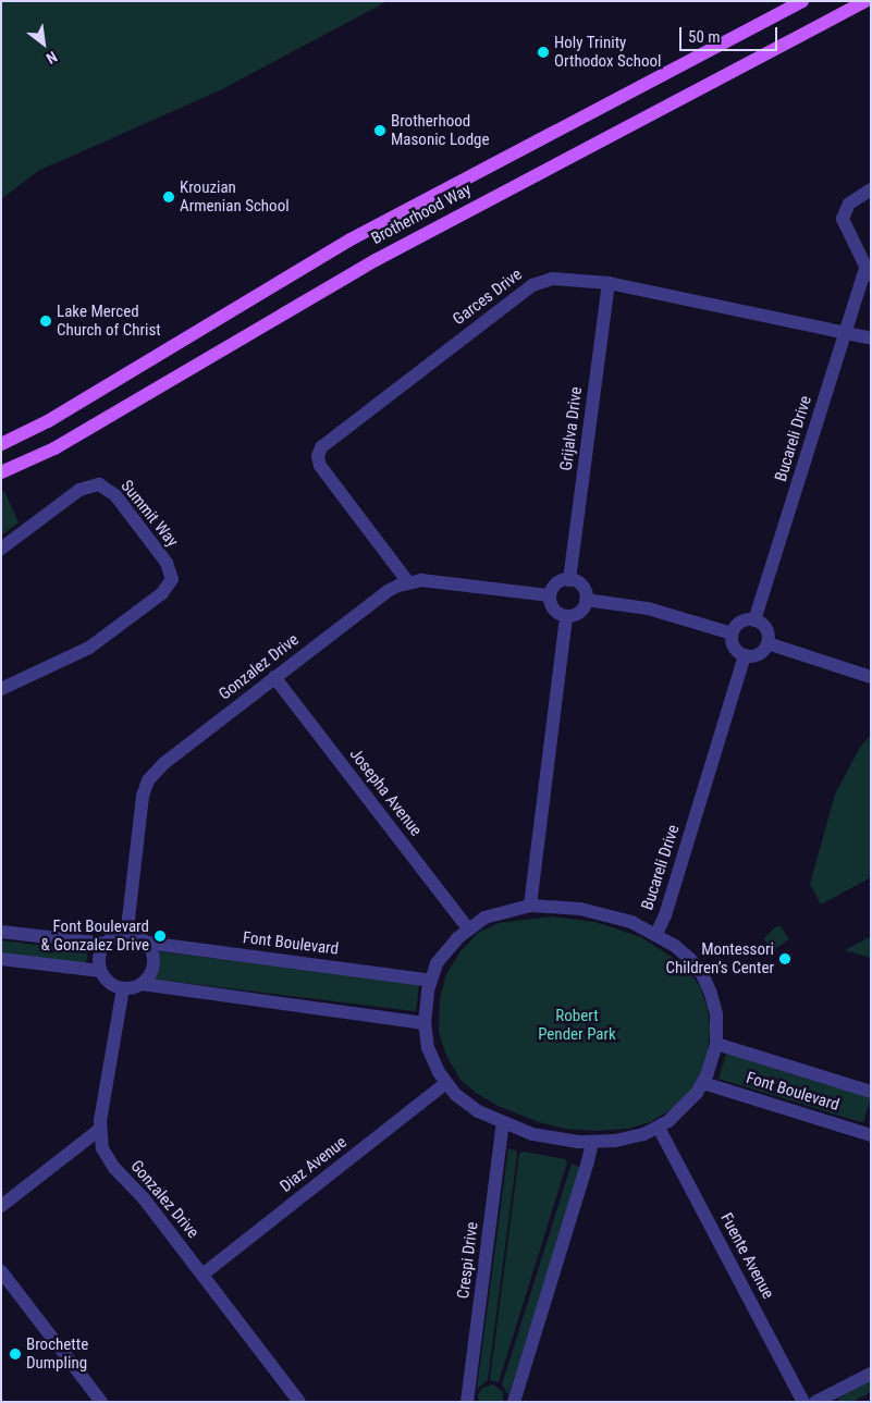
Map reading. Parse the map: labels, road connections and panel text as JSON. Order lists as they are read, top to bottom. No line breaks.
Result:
{"streets":{"main road":["Brotherhood Way"],"street":["Garces Drive","Grijalva Drive","Bucareli Drive","Summit Way","Gonzalez Drive","Josepha Avenue","Font Boulevard","Diaz Avenue","Fuente Avenue","Crespi Drive"]},"crossings":[["Garces Drive","Grijalva Drive"],["Garces Drive","Bucareli Drive"],["Garces Drive","Gonzalez Drive"],["Grijalva Drive","Gonzalez Drive"],["Gonzalez Drive","Josepha Avenue"],["Gonzalez Drive","Font Boulevard"],["Gonzalez Drive","Diaz Avenue"]],"parks":["Robert Pender Park"],"places":["Holy Trinity Orthodox School","Brotherhood Masonic Lodge","Krouzian Armenian School","Lake Merced Church of Christ","Font Boulevard & Gonzalez Drive","Montessori Children’s Center","Brochette Dumpling"],"scale_bar":"50 m","north":"bottom right"}
